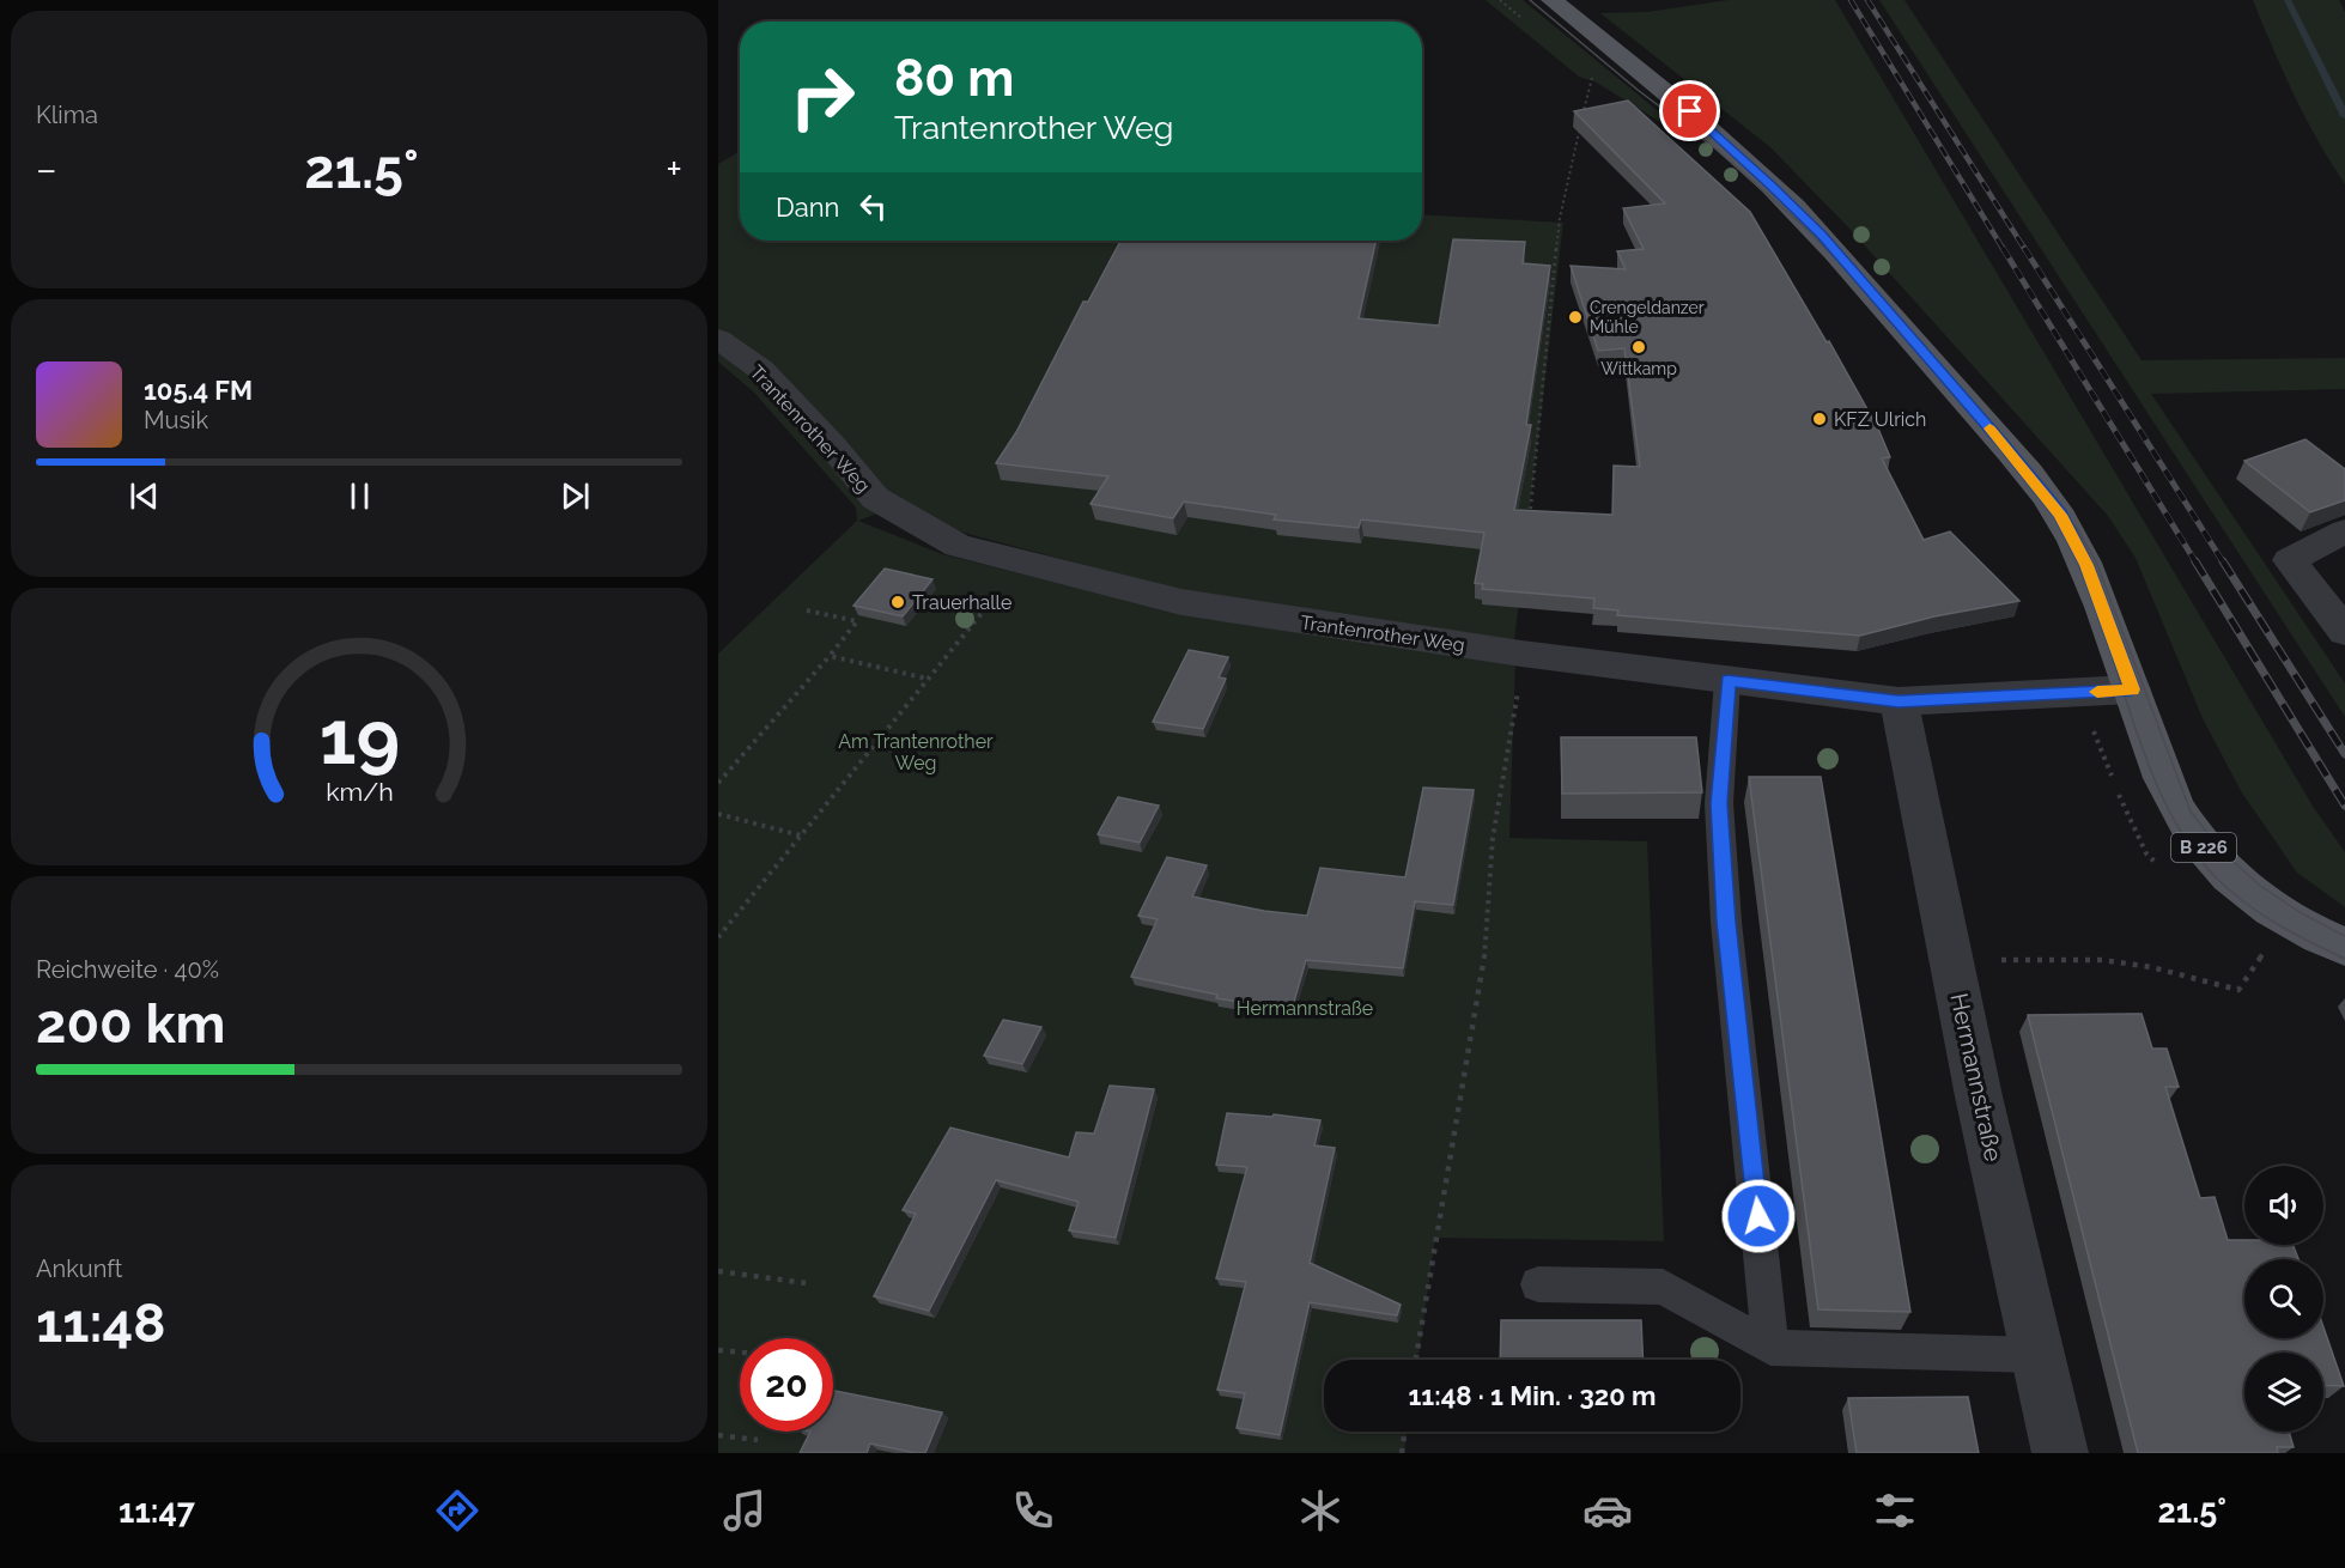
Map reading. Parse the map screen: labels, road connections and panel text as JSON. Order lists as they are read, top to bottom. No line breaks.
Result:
{"streets":{"main road":["B 226"],"street":["Trantenrother Weg","Hermannstraße"]},"crossings":[["Trantenrother Weg","B 226"],["Trantenrother Weg","Hermannstraße"]],"parks":["Am Trantenrother Weg","Hermannstraße"],"places":["Crengeldanzer Mühle","Wittkamp","KFZ Ulrich","Trauerhalle"],"page":{"tile":["Klima",["Reichweite · 40%","200 km"],["Ankunft","11:48"]],"turn":["80 m","Trantenrother Weg"],"heat":["−","21.5°","+"],"then":"Dann","song":["105.4 FM","Musik"],"limit":"20","trip":"11:48 · 1 Min. · 320 m","tabs":["11:47","21.5°"],"gauge":["19","km/h"]}}
